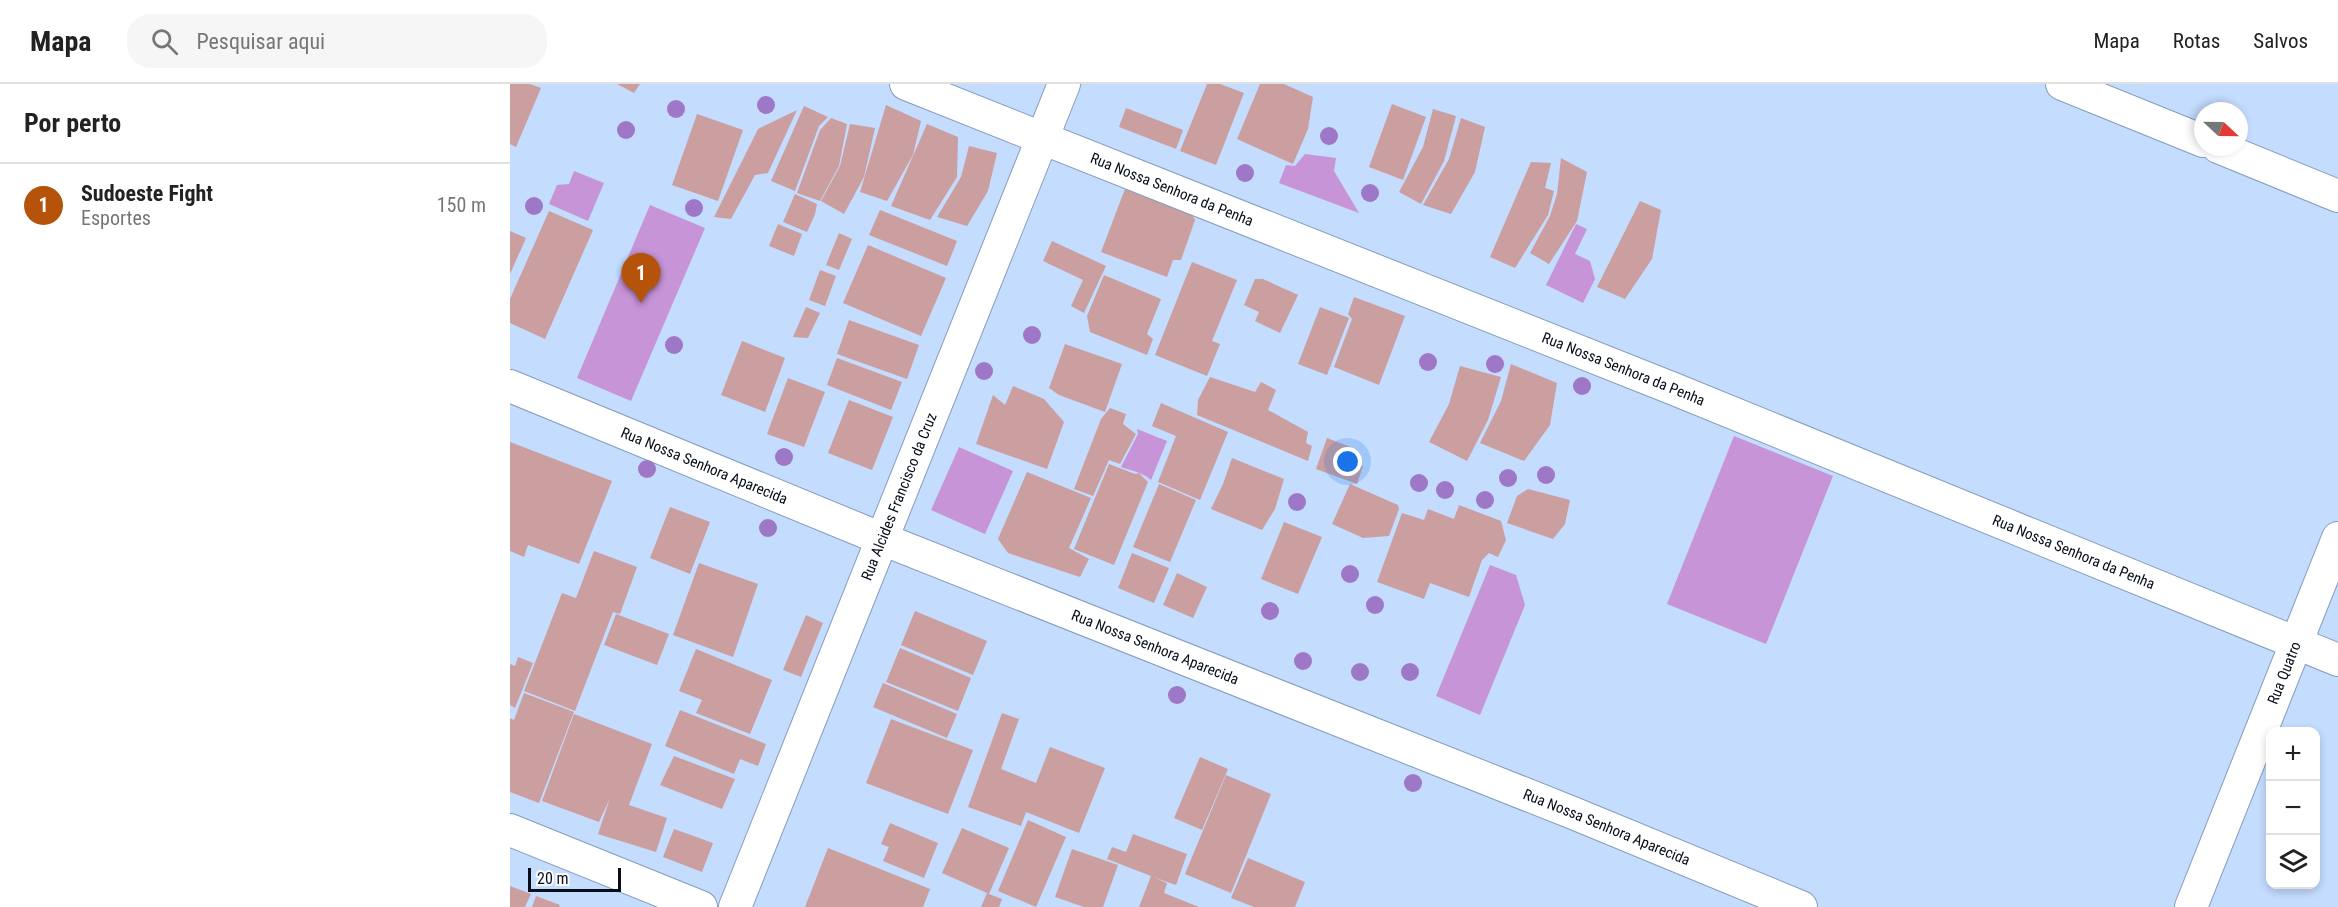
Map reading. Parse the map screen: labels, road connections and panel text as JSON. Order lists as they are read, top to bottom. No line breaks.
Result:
{"streets":{"street":["Rua Nossa Senhora da Penha","Rua Nossa Senhora Aparecida","Rua Alcides Francisco da Cruz","Rua Quatro"]},"crossings":[["Rua Nossa Senhora da Penha","Rua Alcides Francisco da Cruz"],["Rua Nossa Senhora da Penha","Rua Quatro"],["Rua Nossa Senhora Aparecida","Rua Alcides Francisco da Cruz"]],"scale_bar":"20 m","north":"right","page":{"header":"Mapa","search":"Pesquisar aqui","nav":["Mapa","Rotas","Salvos"],"heading":"Por perto","list":[{"mark":"1","name":"Sudoeste Fight","note":"Esportes","value":"150 m"}],"pins":"1","map_buttons":["+","−"],"scale":"20 m"}}
